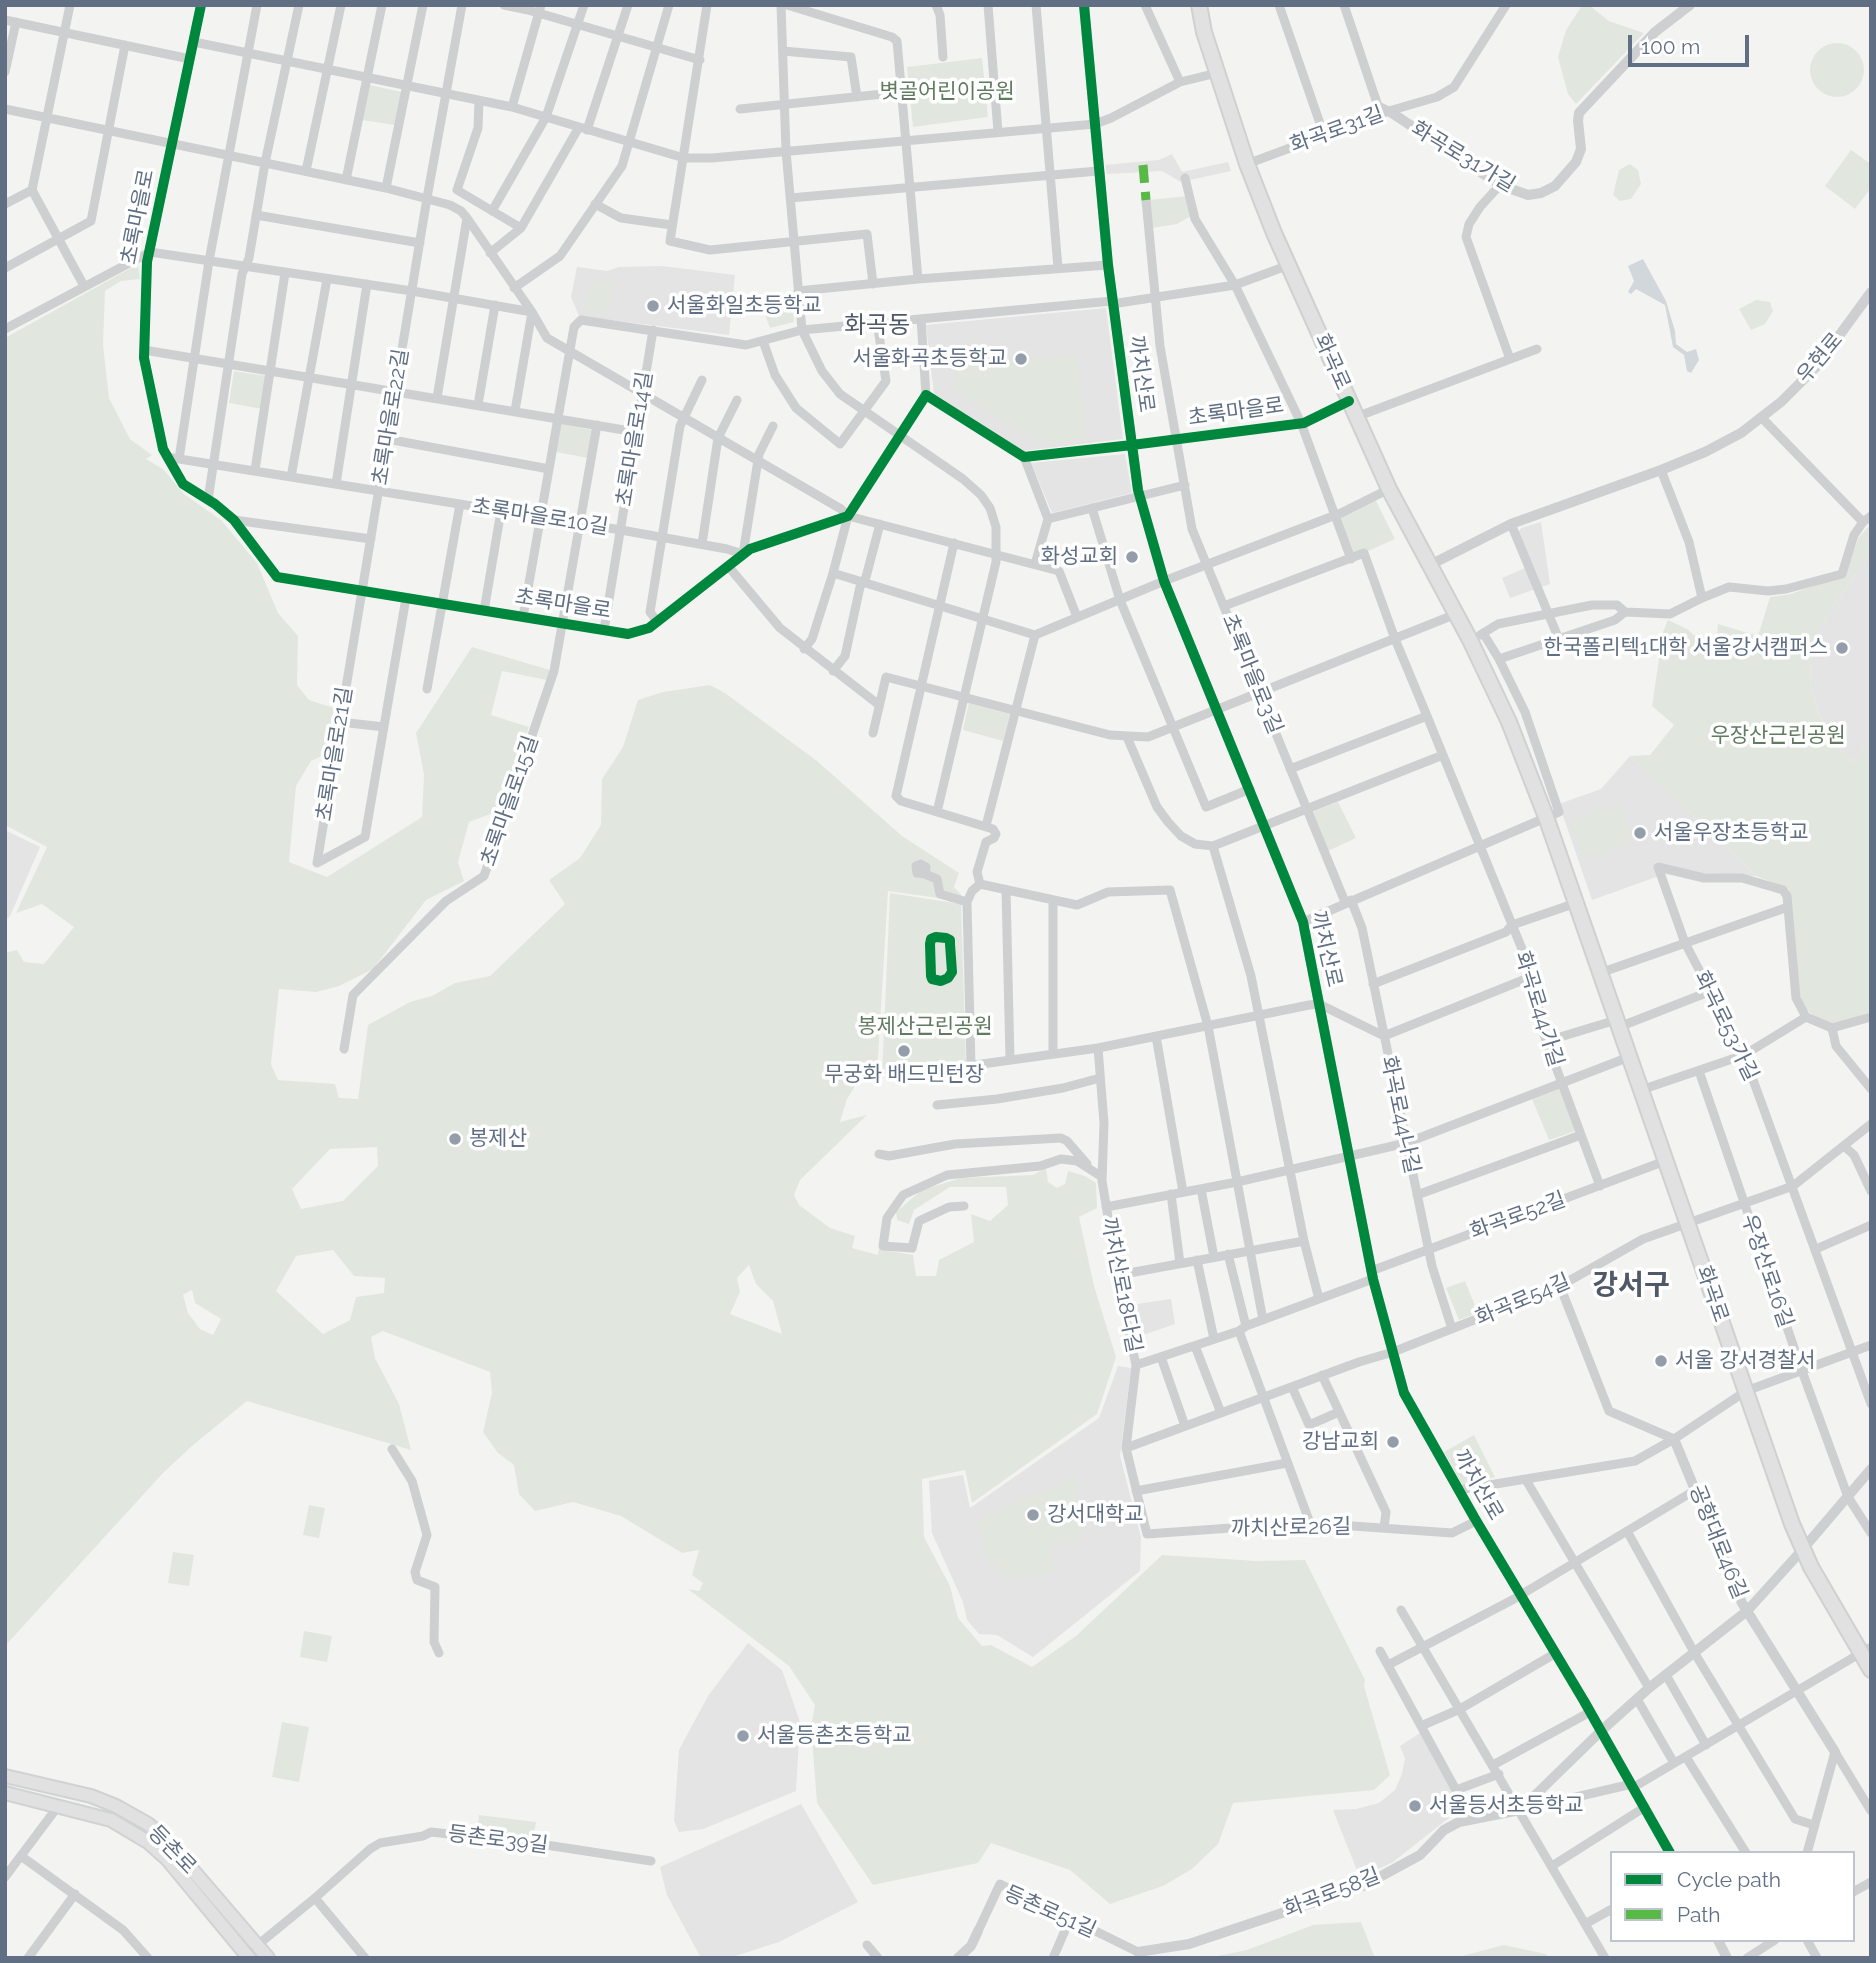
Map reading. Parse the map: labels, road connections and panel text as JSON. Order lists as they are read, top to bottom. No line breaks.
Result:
{"streets":{"main road":["화곡로","등촌로"],"street":["화곡로31길","화곡로31가길","초록마을로","우현로","까치산로","초록마을로22길","초록마을로14길","초록마을로10길","초록마을로3길","초록마을로21길","초록마을로15길","화곡로44가길","화곡로53가길","화곡로44나길","화곡로52길","우장산로16길","까치산로18다길","화곡로54길","까치산로26길","공항대로46길","등촌로39길","화곡로58길","등촌로51길"]},"crossings":[["화곡로31길","화곡로31가길"],["화곡로31길","화곡로"],["초록마을로","화곡로"],["초록마을로","까치산로"],["초록마을로","초록마을로22길"],["초록마을로","초록마을로14길"],["초록마을로","초록마을로10길"],["초록마을로","초록마을로3길"],["초록마을로","초록마을로21길"],["초록마을로","초록마을로15길"],["초록마을로","화곡로44가길"],["우현로","화곡로"],["화곡로","화곡로52길"],["화곡로","화곡로54길"],["까치산로","화곡로52길"],["까치산로","화곡로54길"],["까치산로","까치산로26길"],["초록마을로22길","초록마을로10길"],["초록마을로22길","초록마을로21길"],["초록마을로14길","초록마을로10길"],["초록마을로10길","초록마을로15길"],["초록마을로3길","화곡로44나길"],["화곡로44가길","화곡로52길"],["화곡로53가길","화곡로54길"],["화곡로44나길","화곡로52길"],["화곡로44나길","화곡로54길"],["화곡로52길","까치산로18다길"],["우장산로16길","화곡로54길"],["까치산로18다길","화곡로54길"],["까치산로18다길","까치산로26길"],["등촌로39길","등촌로"],["화곡로58길","등촌로51길"]],"districts":["화곡동","강서구"],"parks":["볏골어린이공원","우장산근린공원","봉제산근린공원"],"places":["서울화일초등학교","서울화곡초등학교","화성교회","한국폴리텍1대학 서울강서캠퍼스","서울우장초등학교","무궁화 배드민턴장","봉제산","서울 강서경찰서","강남교회","강서대학교","서울등촌초등학교","서울등서초등학교"],"legend":["Cycle path","Path"],"scale_bar":"100 m"}
